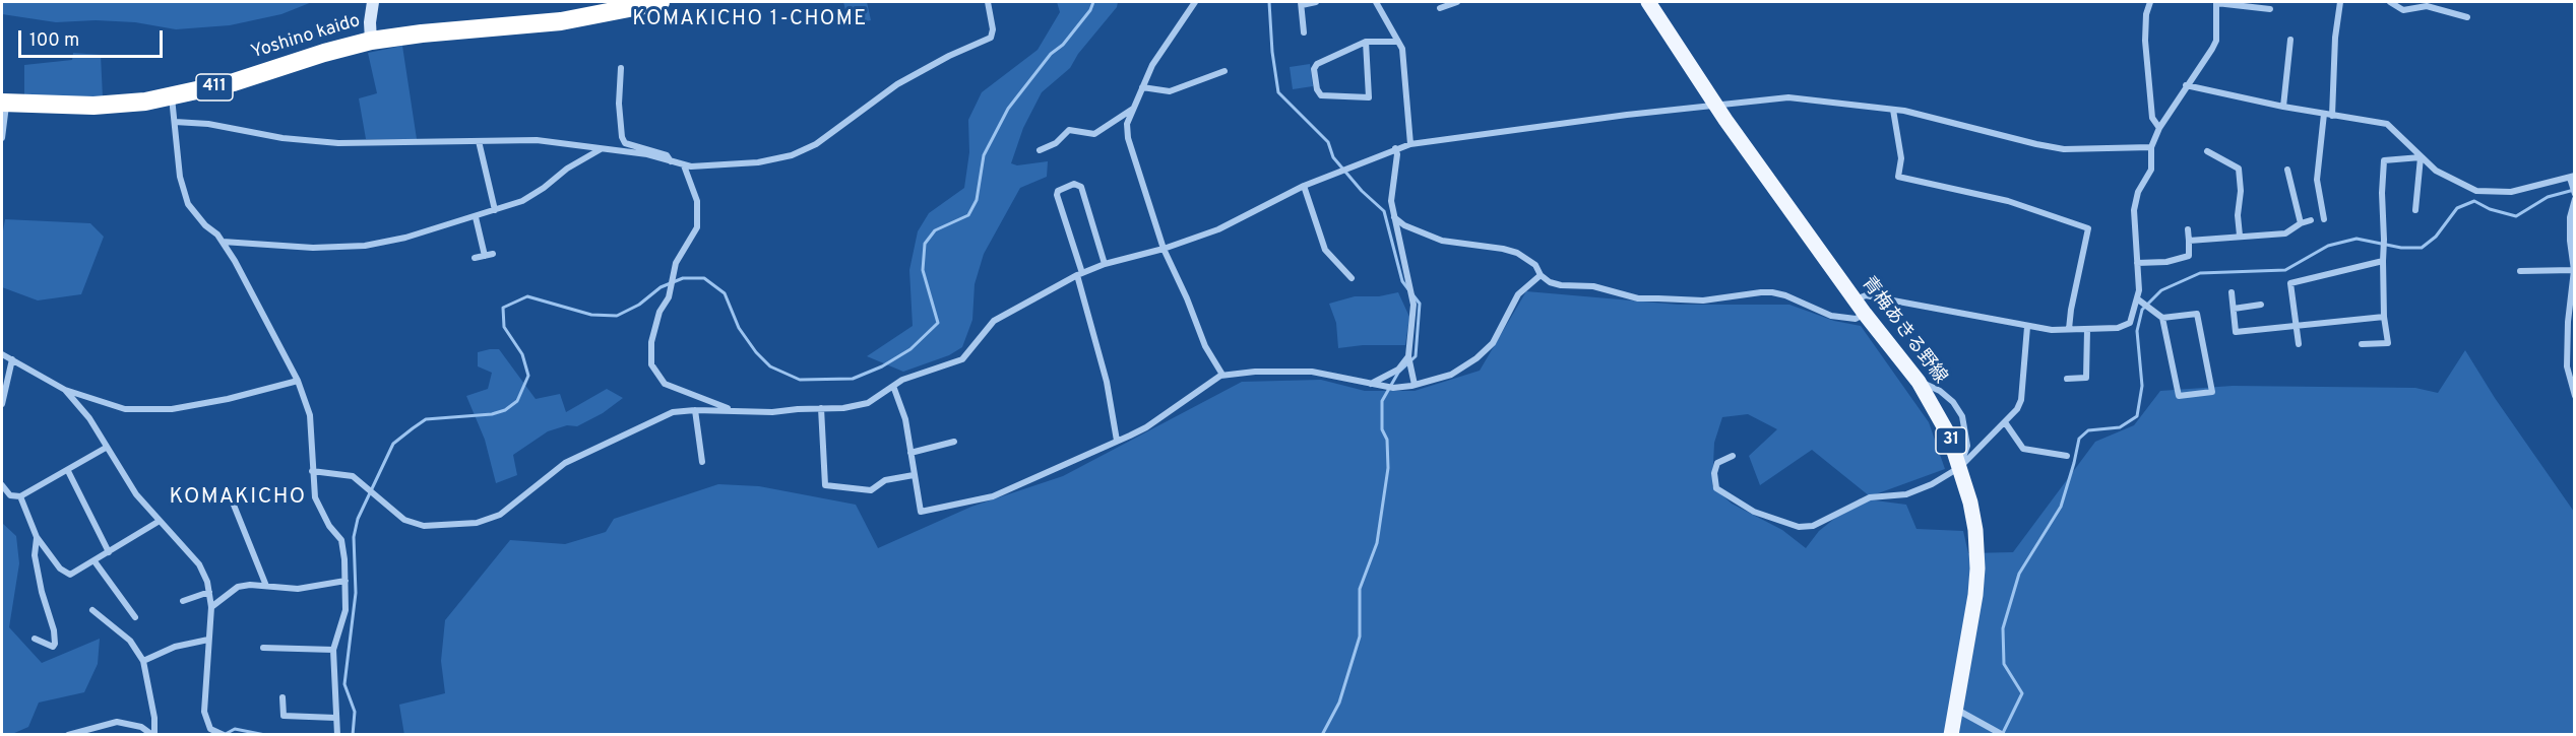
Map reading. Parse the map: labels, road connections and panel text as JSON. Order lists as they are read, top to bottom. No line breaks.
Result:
{"streets":{"highway":["Yoshino kaido","411"],"main road":["青梅あきる野線","31"]},"districts":["KOMAKICHO 1-CHOME","KOMAKICHO"],"scale_bar":"100 m"}
